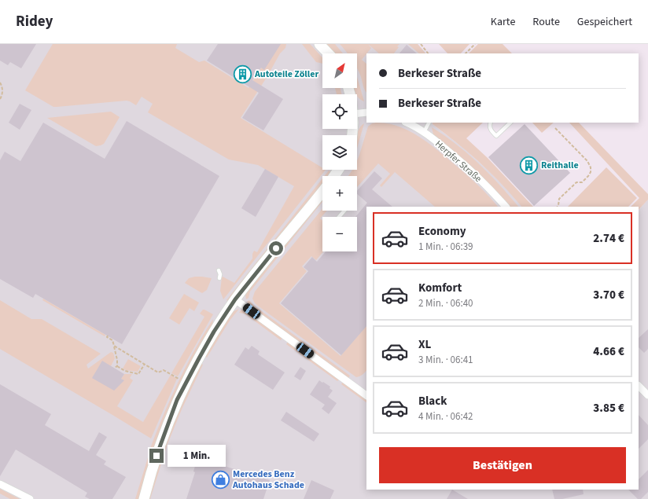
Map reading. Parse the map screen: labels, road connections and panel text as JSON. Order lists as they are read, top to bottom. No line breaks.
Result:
{"streets":{"street":["Herpfer Straße"]},"places":{"building":["Autoteile Zöller","Reithalle"],"shop":["Mercedes Benz Autohaus Schade"]},"north":"top right","page":{"header":"Ridey","nav":["Karte","Route","Gespeichert"],"map_buttons":["+","−"],"banner":["Berkeser Straße","Berkeser Straße"],"list":[{"name":"Economy","note":"1 Min. · 06:39","value":"2.74 €"},{"name":"Komfort","note":"2 Min. · 06:40","value":"3.70 €"},{"name":"XL","note":"3 Min. · 06:41","value":"4.66 €"},{"name":"Black","note":"4 Min. · 06:42","value":"3.85 €"}],"buttons":"Bestätigen","bubble":"1 Min."}}
